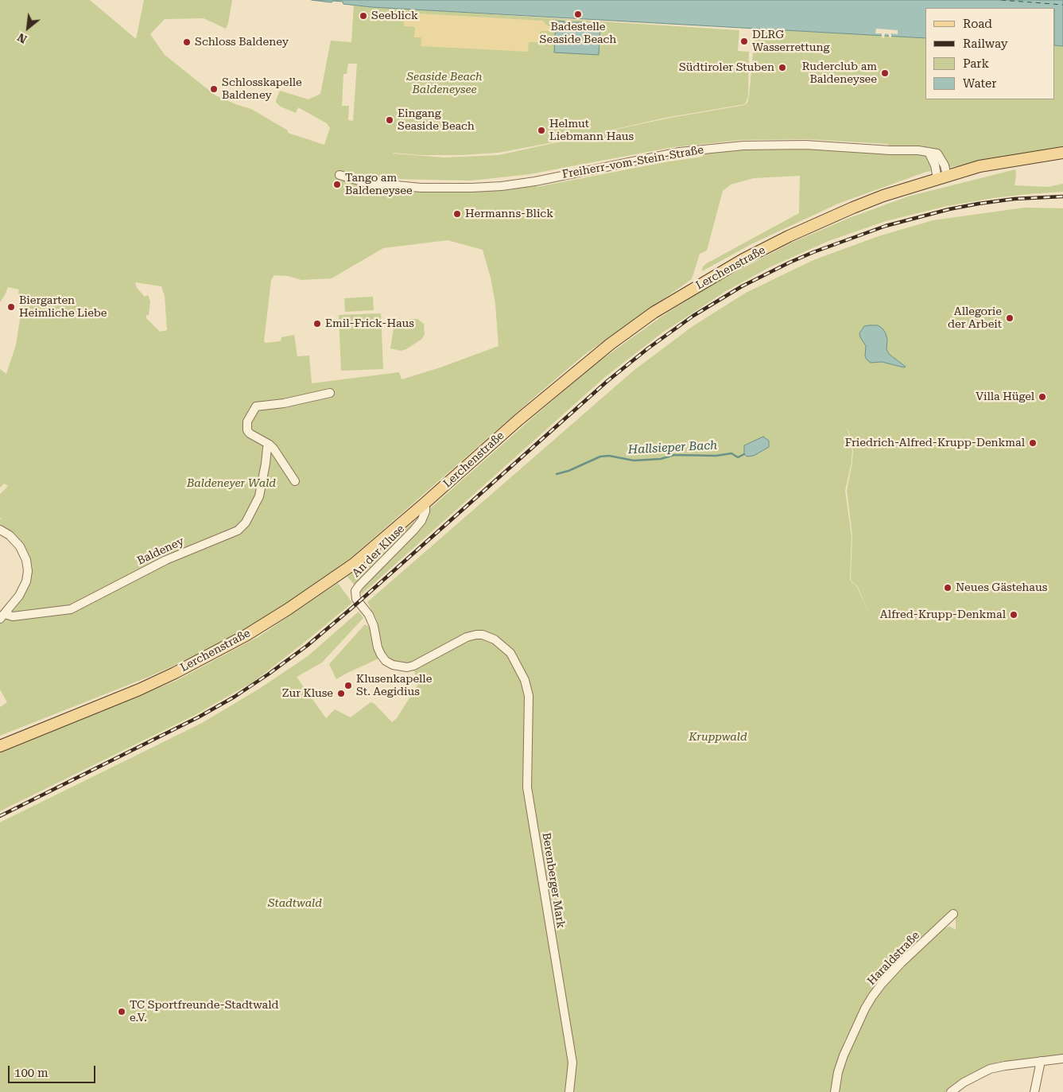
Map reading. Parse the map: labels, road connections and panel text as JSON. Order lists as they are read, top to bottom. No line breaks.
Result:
{"streets":{"main road":["Lerchenstraße"],"street":["Freiherr-vom-Stein-Straße","Baldeney","An der Kluse","Berenberger Mark","Haraldstraße"]},"crossings":[["Freiherr-vom-Stein-Straße","Lerchenstraße"],["Lerchenstraße","An der Kluse"],["An der Kluse","Berenberger Mark"]],"water":["Hallsieper Bach"],"parks":["Seaside Beach Baldeneysee","Baldeneyer Wald","Kruppwald","Stadtwald"],"places":["Badestelle Seaside Beach","Seeblick","DLRG Wasserrettung","Schloss Baldeney","Südtiroler Stuben","Ruderclub am Baldeneysee","Schlosskapelle Baldeney","Eingang Seaside Beach","Helmut Liebmann Haus","Tango am Baldeneysee","Hermanns-Blick","Biergarten Heimliche Liebe","Allegorie der Arbeit","Emil-Frick-Haus","Villa Hügel","Friedrich-Alfred-Krupp-Denkmal","Neues Gästehaus","Alfred-Krupp-Denkmal","Klusenkapelle St. Aegidius","Zur Kluse","TC Sportfreunde-Stadtwald e.V."],"legend":["Road","Railway","Park","Water"],"scale_bar":"100 m","north":"bottom left"}
